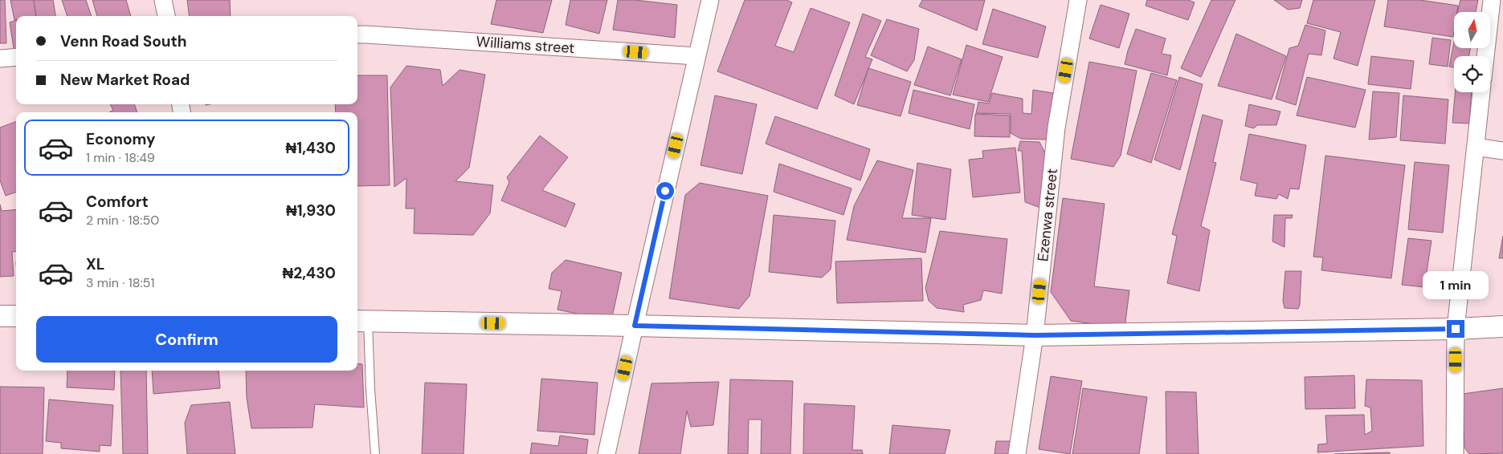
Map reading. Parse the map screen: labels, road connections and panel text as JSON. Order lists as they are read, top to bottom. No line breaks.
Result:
{"streets":{"street":["Williams street","Ezenwa street"]},"north":"top","page":{"banner":["Venn Road South","New Market Road"],"list":[{"name":"Economy","note":"1 min · 18:49","value":"₦1,430"},{"name":"Comfort","note":"2 min · 18:50","value":"₦1,930"},{"name":"XL","note":"3 min · 18:51","value":"₦2,430"}],"bubble":"1 min","buttons":"Confirm"}}
